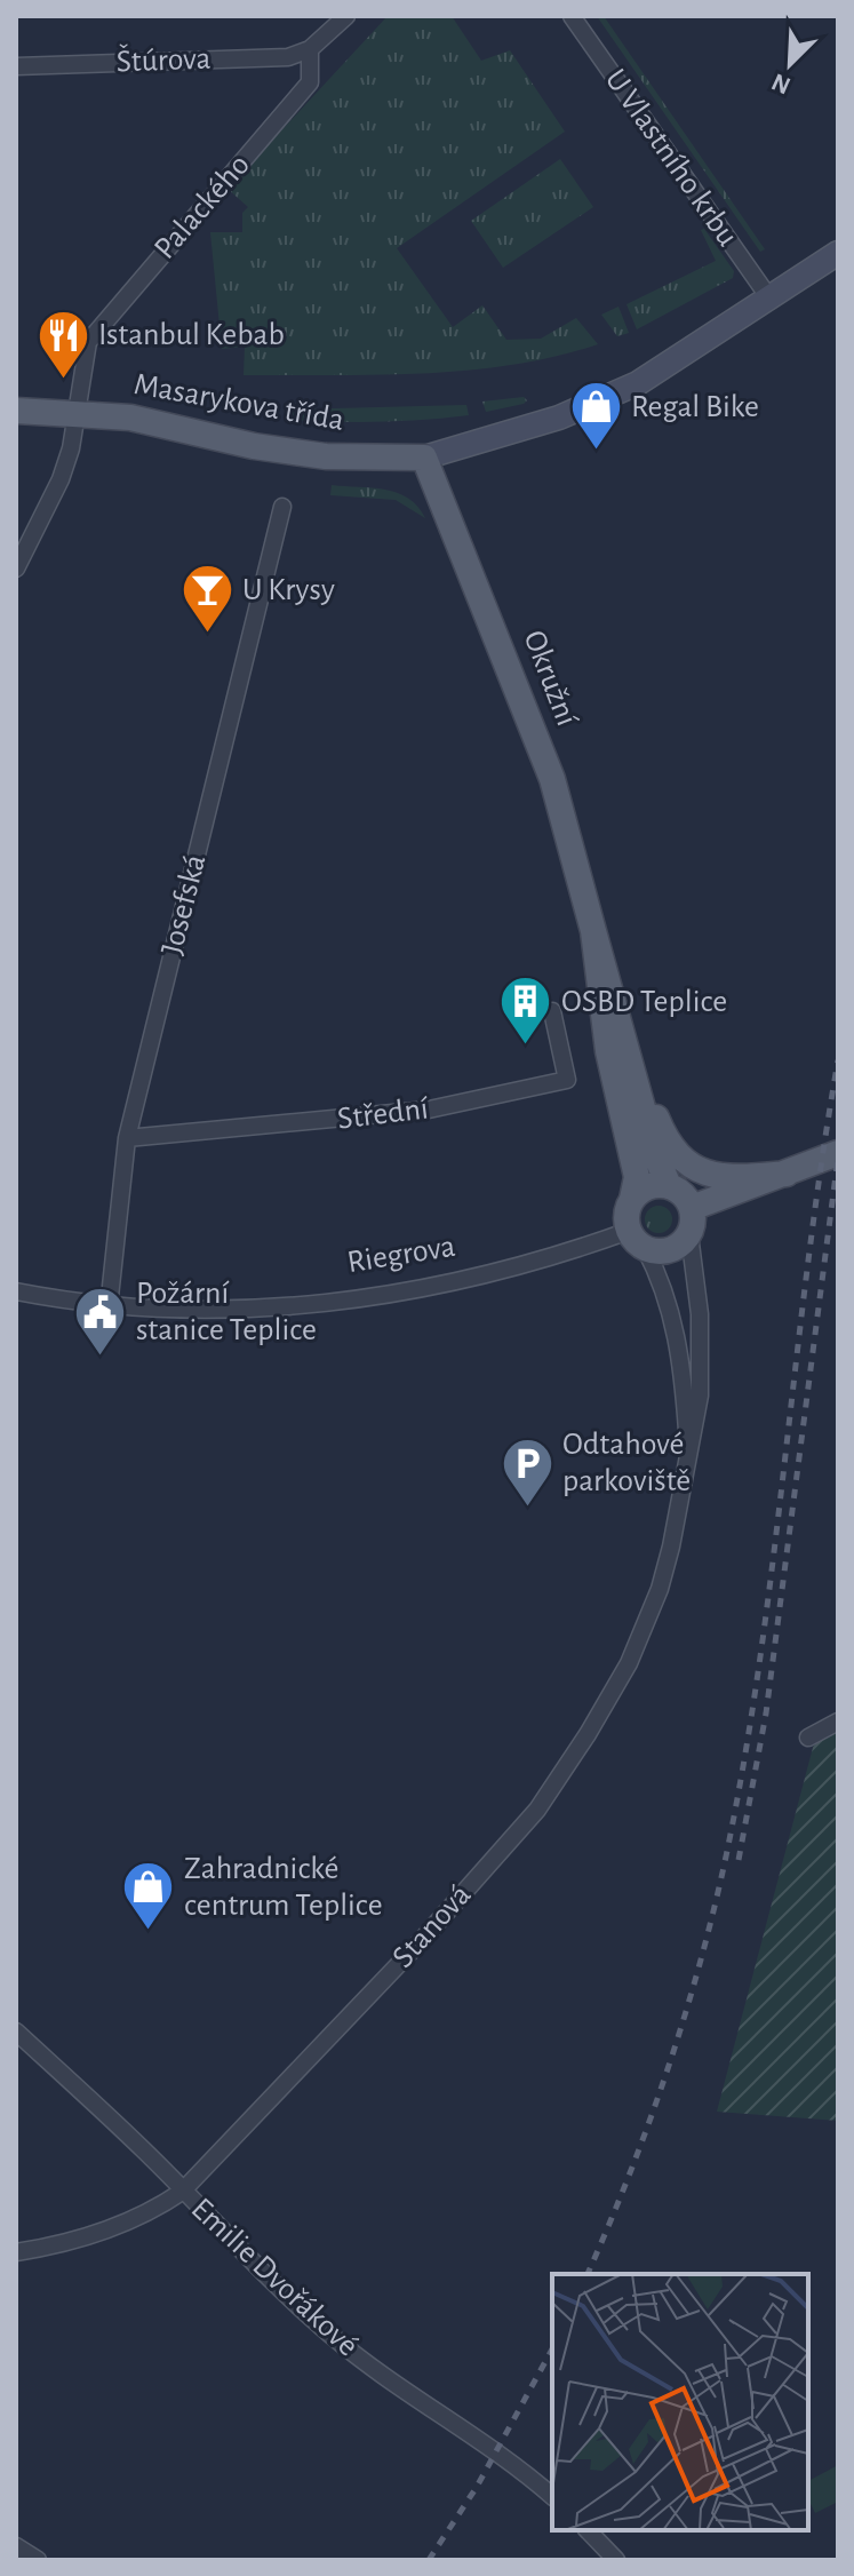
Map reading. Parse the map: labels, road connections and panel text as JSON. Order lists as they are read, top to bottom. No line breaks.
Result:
{"streets":{"main road":["Masarykova třída","Okružní"],"street":["Štúrova","U Vlastního krbu","Palackého","Josefská","Střední","Riegrova","Stanová","Emilie Dvořákové"]},"crossings":[["Štúrova","Palackého"],["U Vlastního krbu","Masarykova třída"],["Palackého","Masarykova třída"],["Masarykova třída","Okružní"],["Okružní","Riegrova"],["Okružní","Stanová"],["Josefská","Střední"],["Josefská","Riegrova"],["Riegrova","Stanová"],["Stanová","Emilie Dvořákové"]],"places":{"restaurant":["Istanbul Kebab"],"shop":["Regal Bike","Zahradnické centrum Teplice"],"bar":["U Krysy"],"building":["OSBD Teplice"],"public building":["Požární stanice Teplice"],"parking":["Odtahové parkoviště"]},"north":"bottom left"}
